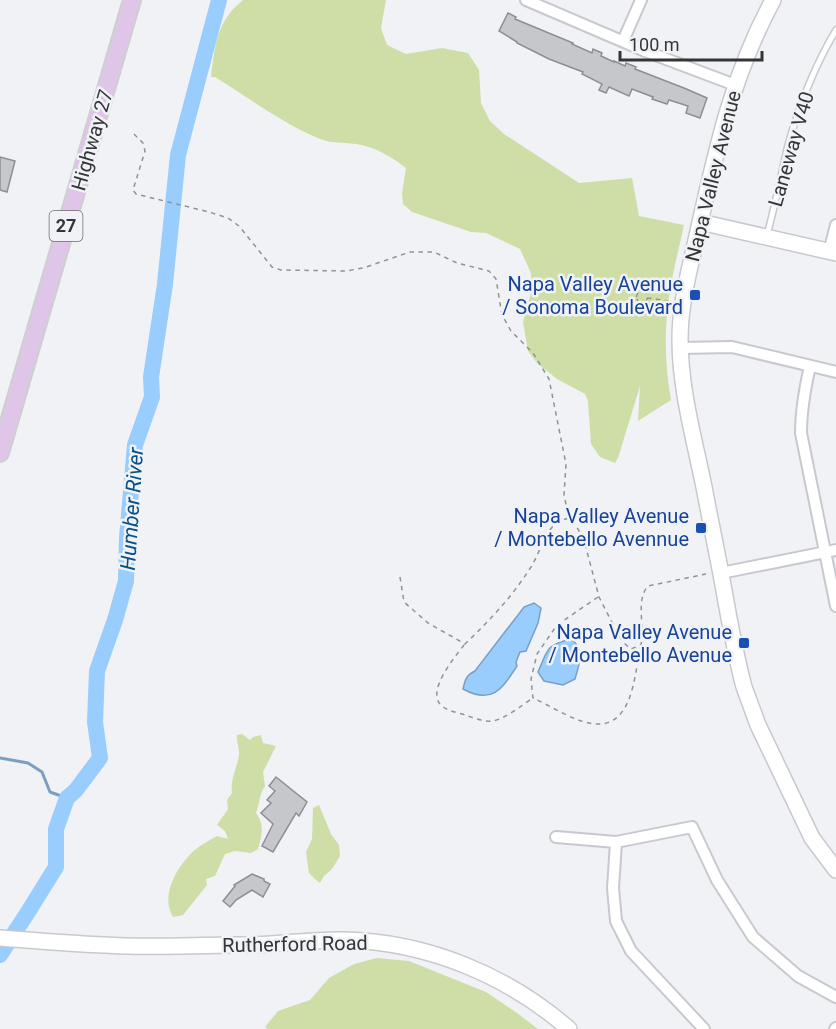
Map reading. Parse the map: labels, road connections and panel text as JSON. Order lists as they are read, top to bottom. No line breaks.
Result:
{"streets":{"main road":["Highway 27","27"],"street":["Napa Valley Avenue","Rutherford Road"],"lane":["Laneway V40"]},"water":["Humber River"],"places":{"transit":["Napa Valley Avenue / Sonoma Boulevard","Napa Valley Avenue / Montebello Avennue","Napa Valley Avenue / Montebello Avenue"]},"scale_bar":"100 m"}
